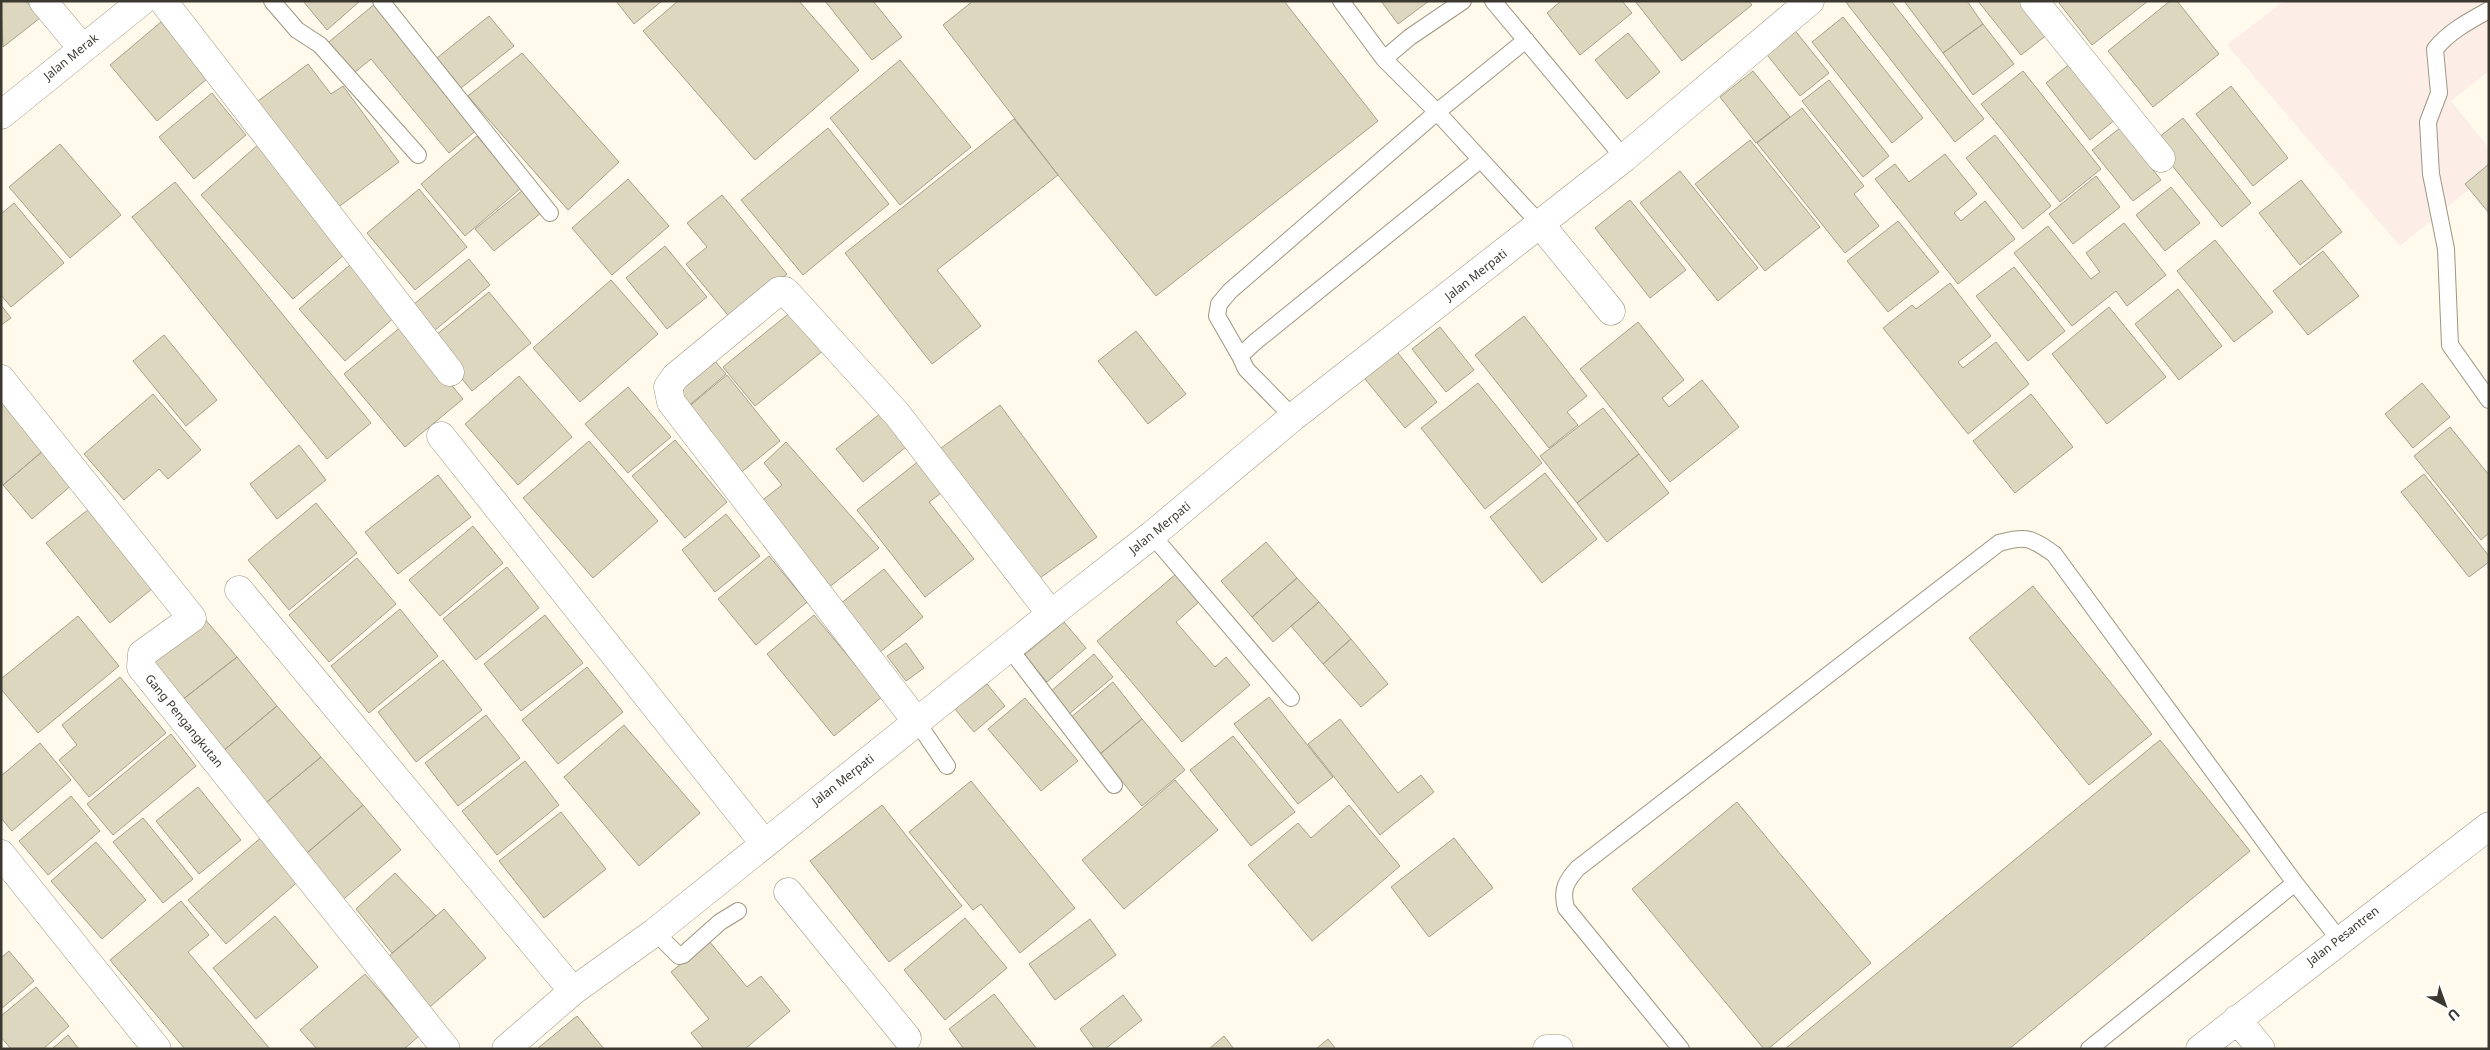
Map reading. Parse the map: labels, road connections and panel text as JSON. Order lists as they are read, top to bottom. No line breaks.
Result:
{"streets":{"street":["Jalan Merak","Jalan Merpati","Gang Pengangkutan","Jalan Pesantren"]},"north":"bottom right"}
